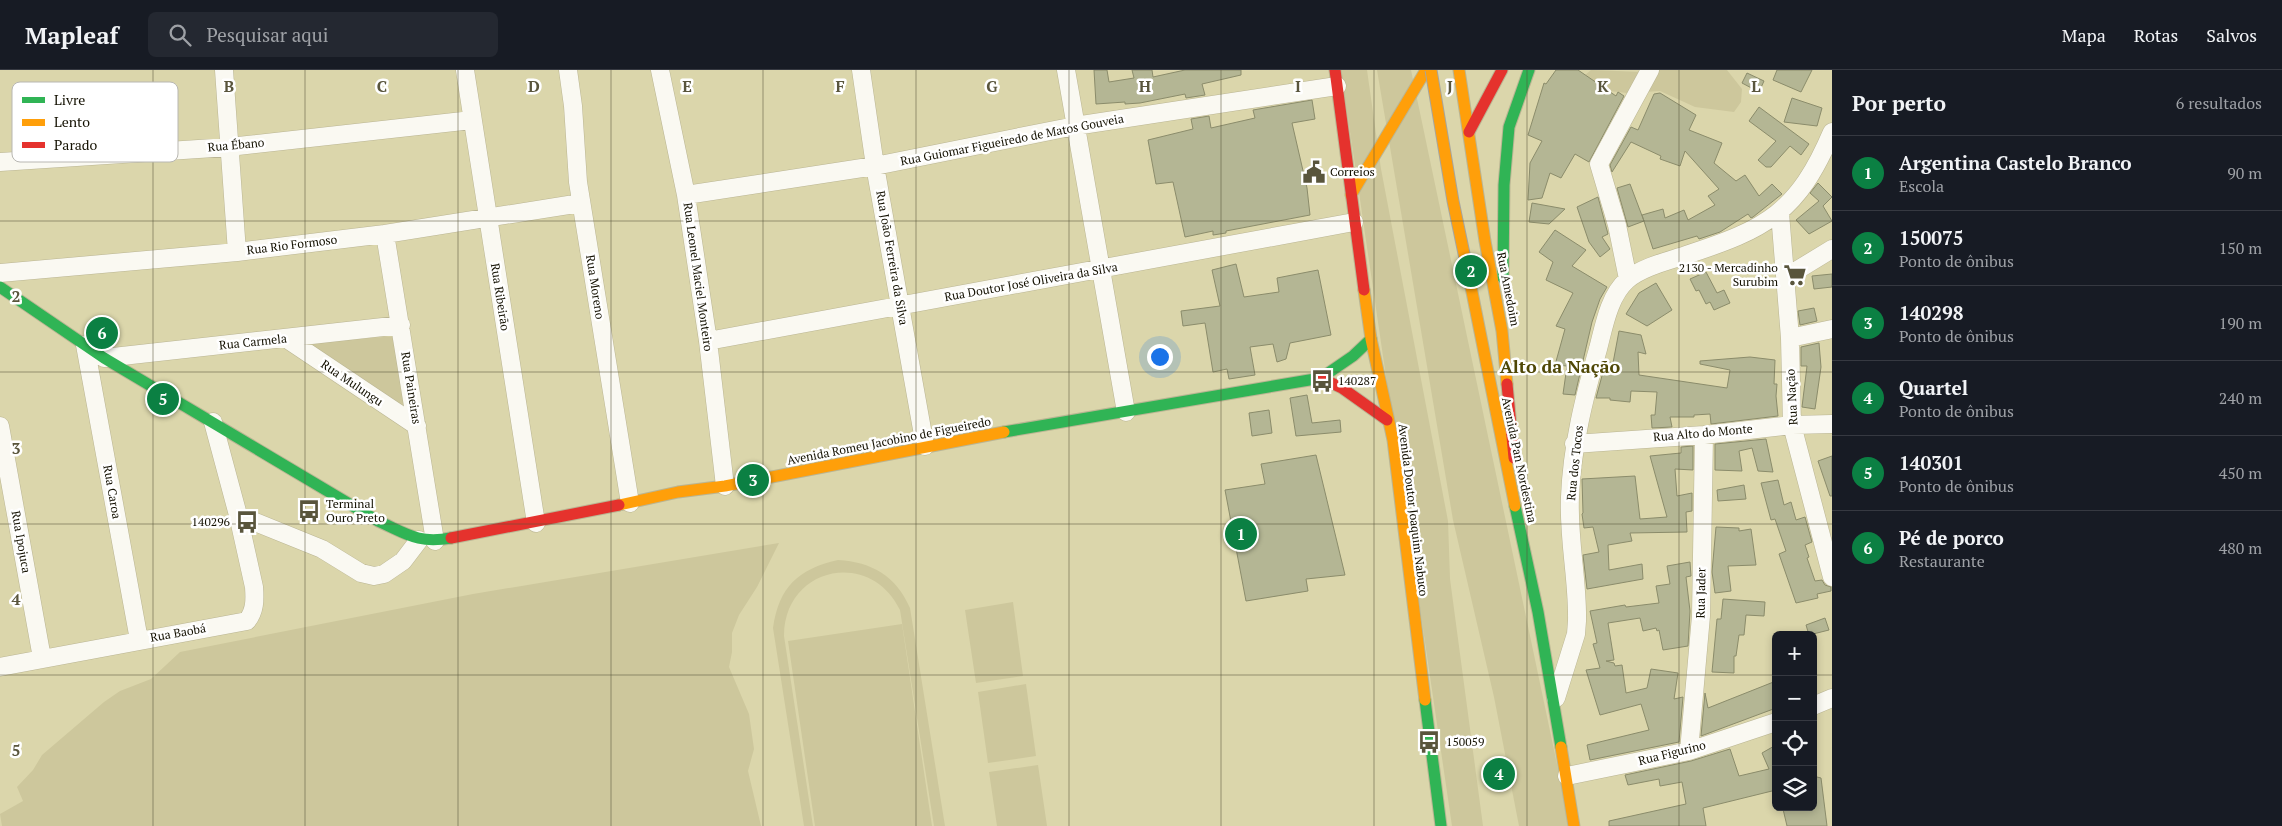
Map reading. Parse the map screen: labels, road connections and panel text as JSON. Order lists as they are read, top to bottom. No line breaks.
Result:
{"streets":{"main road":["Rua Amedoim","Avenida Romeu Jacobino de Figueiredo","Avenida Pan Nordestina","Avenida Doutor Joaquim Nabuco"],"street":["Rua Guiomar Figueiredo de Matos Gouveia","Rua Ébano","Rua Rio Formoso","Rua João Ferreira da Silva","Rua Leonel Maciel Monteiro","Rua Doutor José Oliveira da Silva","Rua Moreno","Rua Ribeirão","Rua Carmela","Rua Mulungu","Rua Paineiras","Rua Nação","Rua Alto do Monte","Rua dos Tocos","Rua Caroa","Rua Ipojuca","Rua Jader","Rua Baobá","Rua Figurino"]},"crossings":[["Rua Guiomar Figueiredo de Matos Gouveia","Rua João Ferreira da Silva"],["Rua Guiomar Figueiredo de Matos Gouveia","Rua Leonel Maciel Monteiro"],["Rua Guiomar Figueiredo de Matos Gouveia","Avenida Doutor Joaquim Nabuco"],["Rua Ébano","Rua Ribeirão"],["Rua Rio Formoso","Rua Moreno"],["Rua Rio Formoso","Rua Ribeirão"],["Rua Rio Formoso","Rua Paineiras"],["Rua João Ferreira da Silva","Rua Doutor José Oliveira da Silva"],["Rua João Ferreira da Silva","Avenida Romeu Jacobino de Figueiredo"],["Rua Leonel Maciel Monteiro","Rua Doutor José Oliveira da Silva"],["Rua Leonel Maciel Monteiro","Avenida Romeu Jacobino de Figueiredo"],["Rua Doutor José Oliveira da Silva","Avenida Doutor Joaquim Nabuco"],["Rua Moreno","Avenida Romeu Jacobino de Figueiredo"],["Rua Amedoim","Avenida Pan Nordestina"],["Rua Ribeirão","Avenida Romeu Jacobino de Figueiredo"],["Rua Carmela","Rua Mulungu"],["Rua Carmela","Rua Paineiras"],["Rua Mulungu","Rua Paineiras"],["Rua Paineiras","Avenida Romeu Jacobino de Figueiredo"],["Rua Nação","Rua Alto do Monte"],["Rua Alto do Monte","Rua dos Tocos"],["Rua Alto do Monte","Rua Jader"],["Avenida Romeu Jacobino de Figueiredo","Avenida Doutor Joaquim Nabuco"],["Avenida Pan Nordestina","Rua dos Tocos"],["Avenida Pan Nordestina","Rua Figurino"],["Rua Caroa","Rua Baobá"],["Rua Ipojuca","Rua Baobá"],["Rua Jader","Rua Figurino"]],"districts":["Alto da Nação"],"places":{"public building":["Correios"],"supermarket":["2130 - Mercadinho Surubim"],"bus stop":["140287","Terminal Ouro Preto","140296","150059"]},"legend":["Livre","Lento","Parado"],"page":{"header":"Mapleaf","search":"Pesquisar aqui","nav":["Mapa","Rotas","Salvos"],"heading":["Por perto","6 resultados"],"list":[{"mark":"1","name":"Argentina Castelo Branco","note":"Escola","value":"90 m"},{"mark":"2","name":"150075","note":"Ponto de ônibus","value":"150 m"},{"mark":"3","name":"140298","note":"Ponto de ônibus","value":"190 m"},{"mark":"4","name":"Quartel","note":"Ponto de ônibus","value":"240 m"},{"mark":"5","name":"140301","note":"Ponto de ônibus","value":"450 m"},{"mark":"6","name":"Pé de porco","note":"Restaurante","value":"480 m"}],"pins":["2","6","5","3","1","4"],"map_buttons":["+","−"]},"grid":{"columns":["B","C","D","E","F","G","H","I","J","K","L"],"rows":["2","3","4","5"]}}
